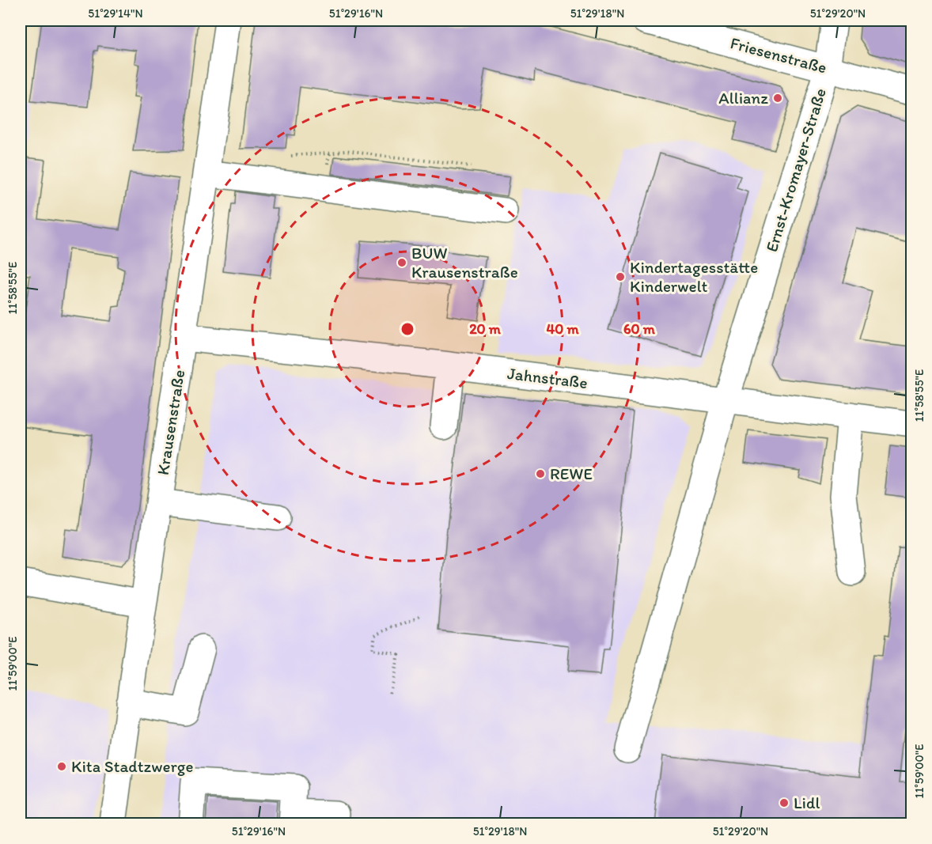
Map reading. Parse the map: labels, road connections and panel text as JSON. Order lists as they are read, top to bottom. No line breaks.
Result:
{"streets":{"street":["Friesenstraße","Ernst-Kromayer-Straße","Jahnstraße","Krausenstraße"]},"crossings":[["Friesenstraße","Ernst-Kromayer-Straße"],["Ernst-Kromayer-Straße","Jahnstraße"],["Jahnstraße","Krausenstraße"]],"places":["Allianz","BUW Krausenstraße","Kindertagesstätte Kinderwelt","REWE","Kita Stadtzwerge","Lidl"],"coordinates":["51°29'14\"N","51°29'16\"N","51°29'18\"N","51°29'20\"N","11°58'55\"E","11°59'00\"E"],"rings":["20 m","40 m","60 m"]}
